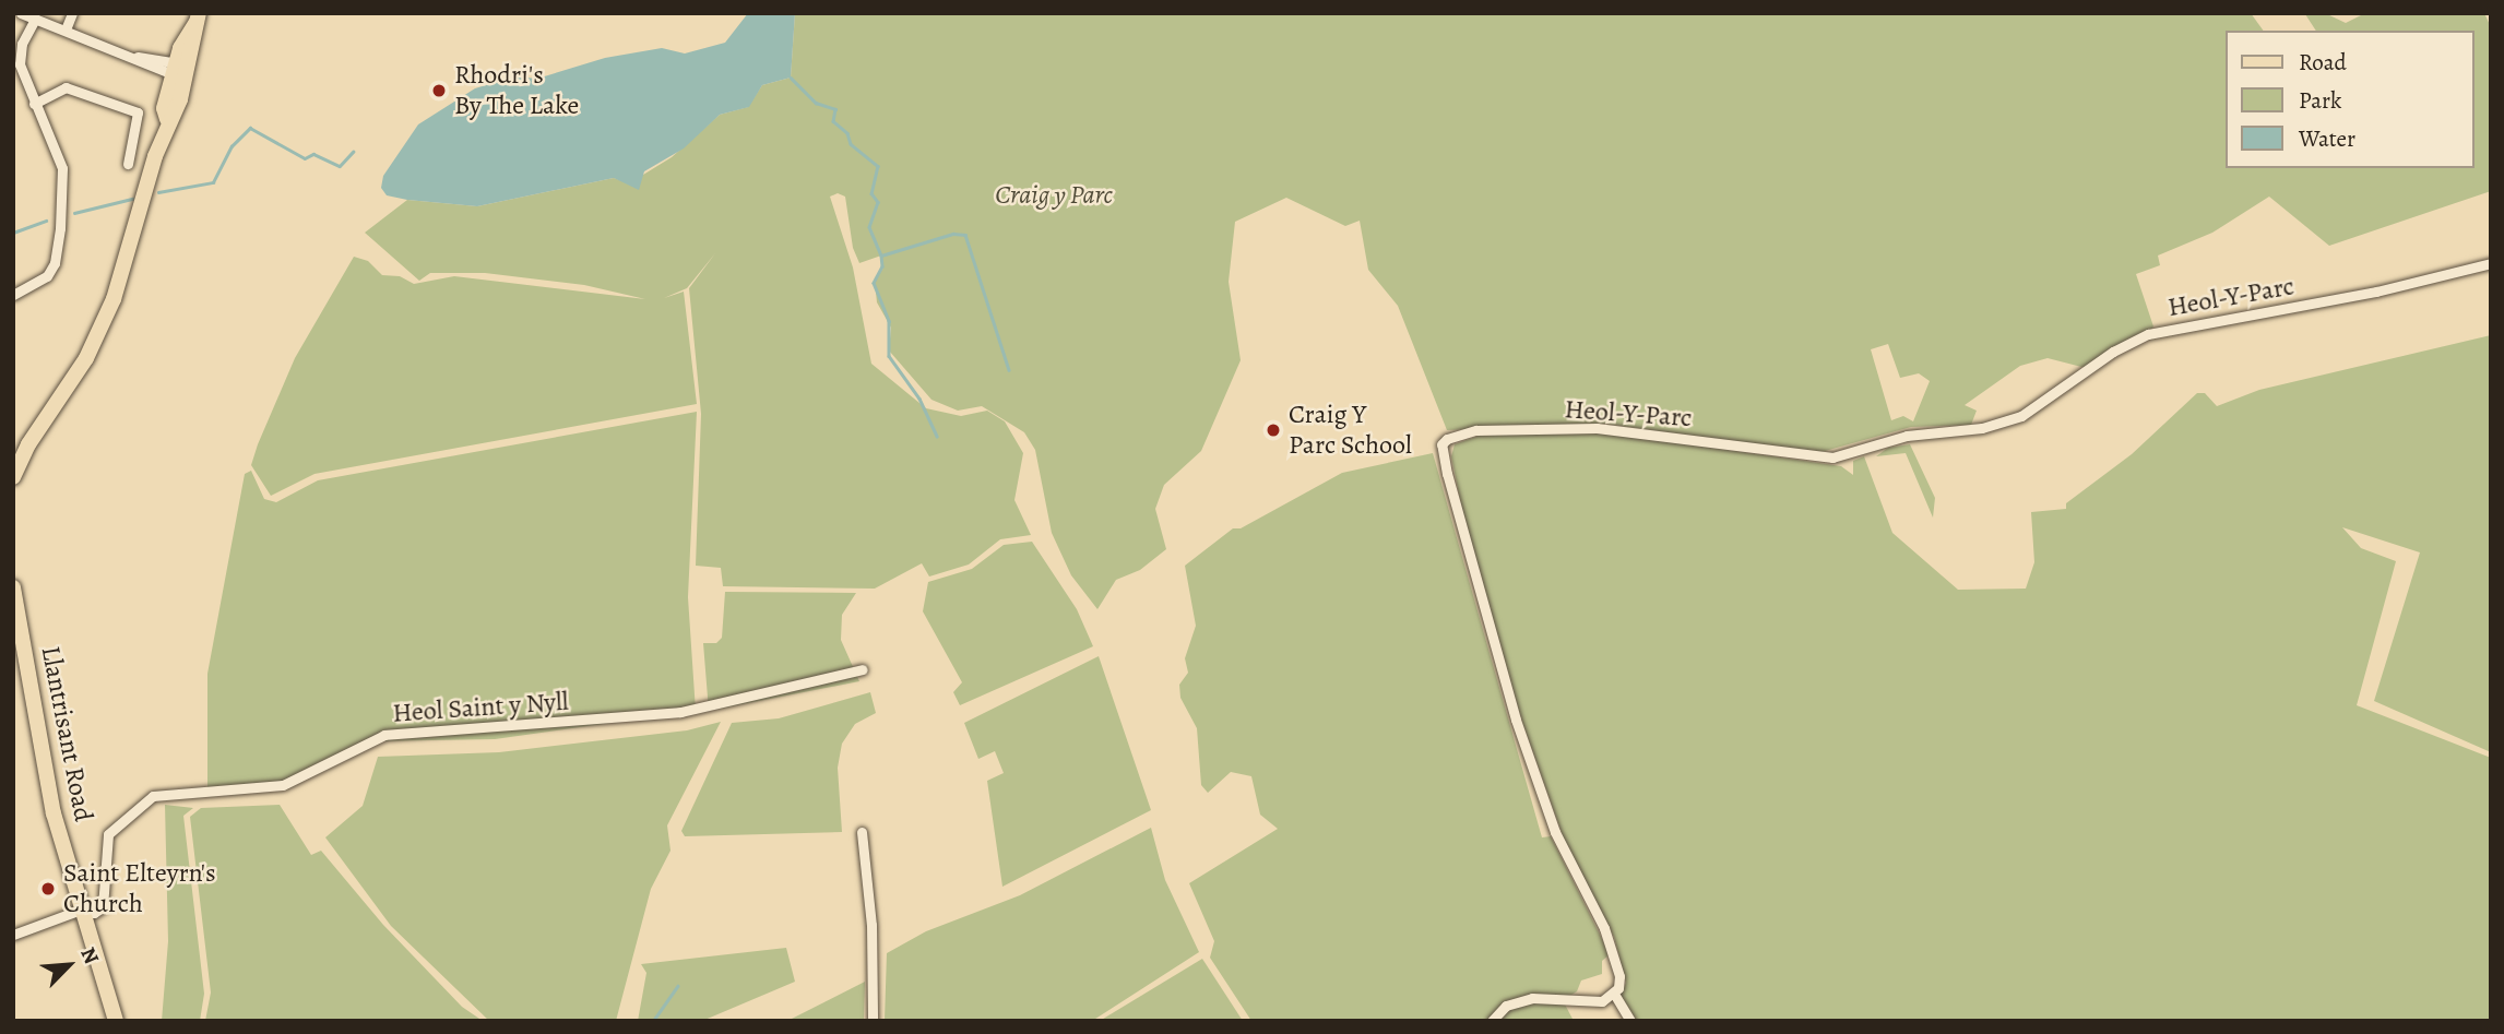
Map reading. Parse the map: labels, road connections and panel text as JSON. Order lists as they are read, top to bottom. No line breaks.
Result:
{"streets":{"main road":["Llantrisant Road"],"street":["Heol-Y-Parc","Heol Saint y Nyll"]},"crossings":[["Heol Saint y Nyll","Llantrisant Road"]],"parks":["Craig y Parc"],"places":["Rhodri's By The Lake","Craig Y Parc School","Saint Elteyrn's Church"],"legend":["Road","Park","Water"],"north":"top right"}
